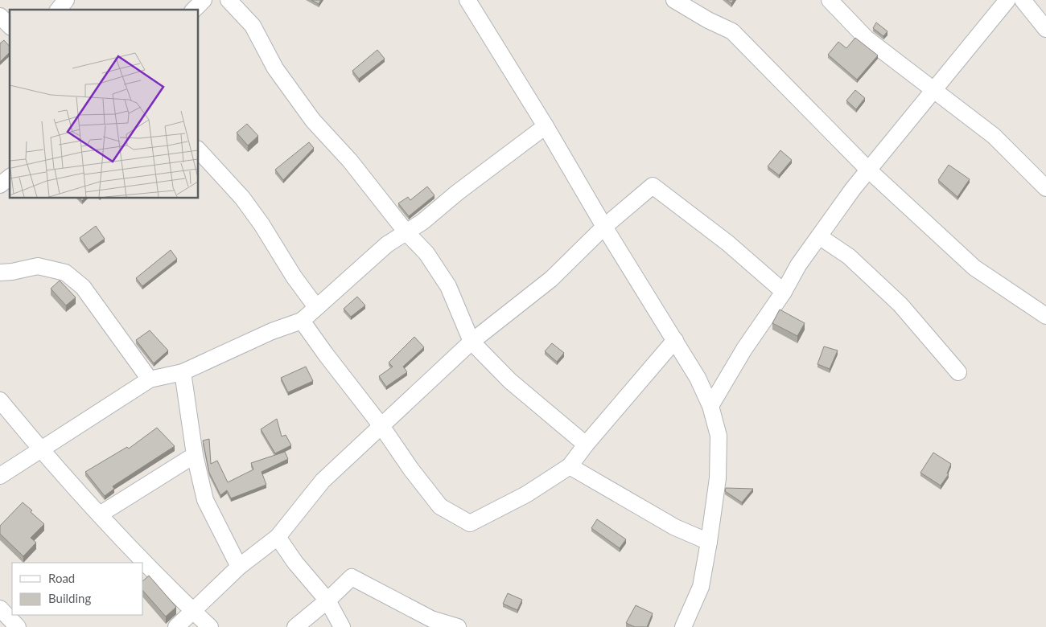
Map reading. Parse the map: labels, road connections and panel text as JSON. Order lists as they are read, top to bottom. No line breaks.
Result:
{"legend":["Road","Building"]}
